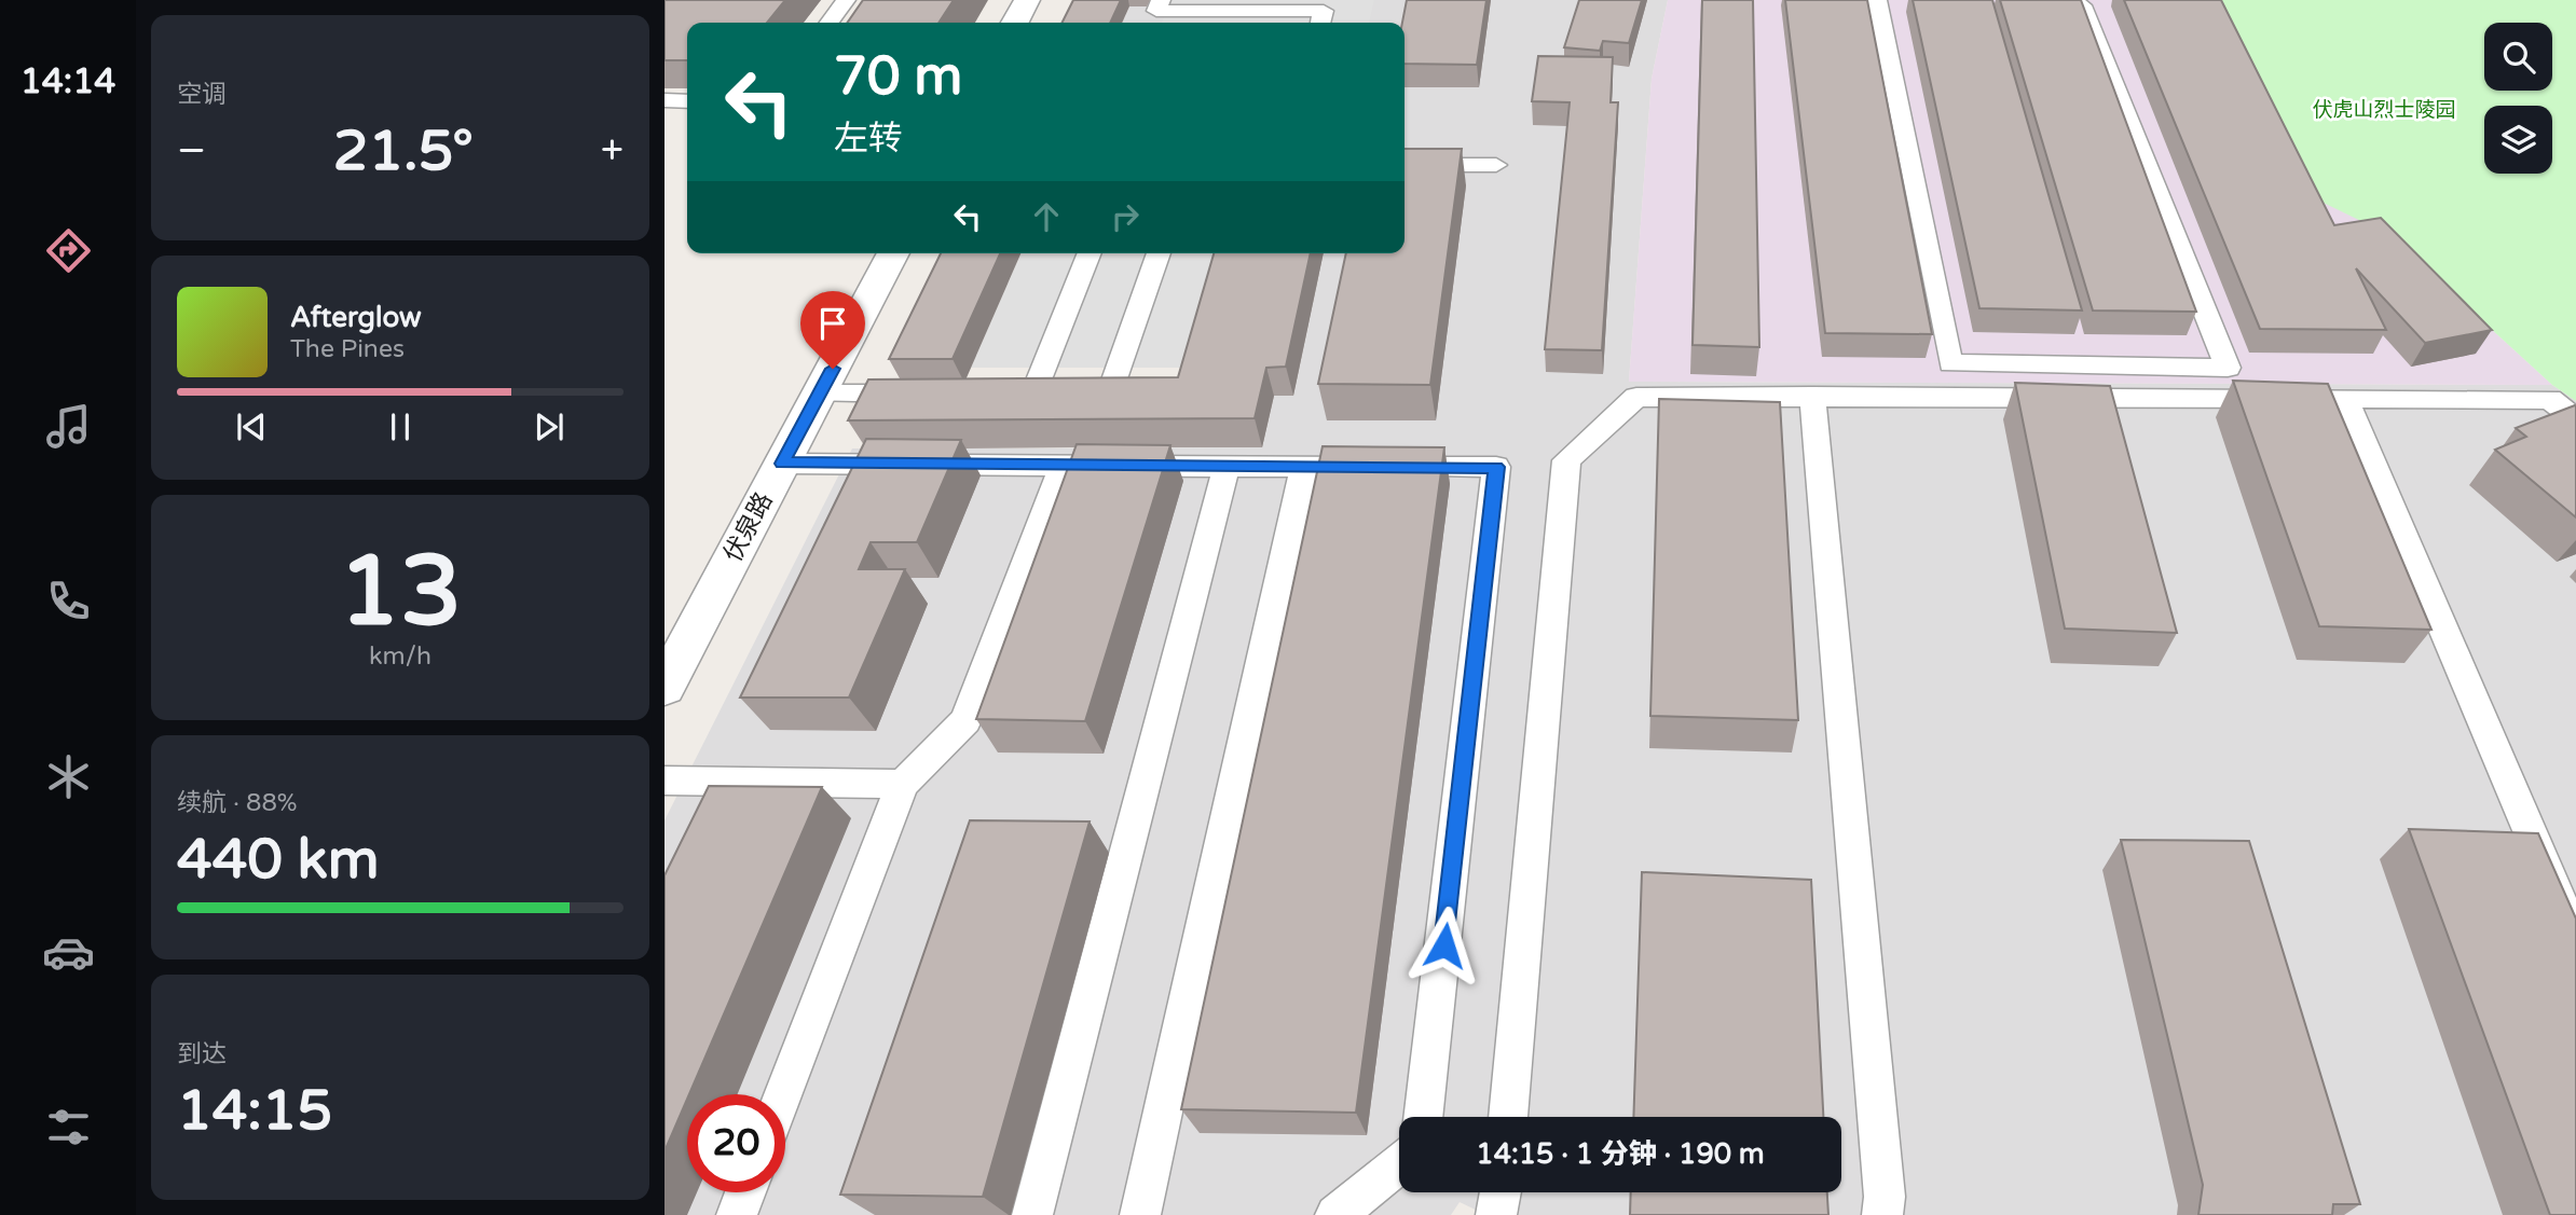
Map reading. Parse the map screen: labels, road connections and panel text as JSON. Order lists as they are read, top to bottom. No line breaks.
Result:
{"streets":{"street":["伏泉路"]},"parks":["伏虎山烈士陵园"],"page":{"tabs":"14:14","tile":["空调",["13","km/h"],["续航 · 88%","440 km"],["到达","14:15"]],"turn":["70 m","左转"],"heat":["−","21.5°","+"],"song":["Afterglow","The Pines"],"limit":"20","trip":"14:15 · 1 分钟 · 190 m"}}
